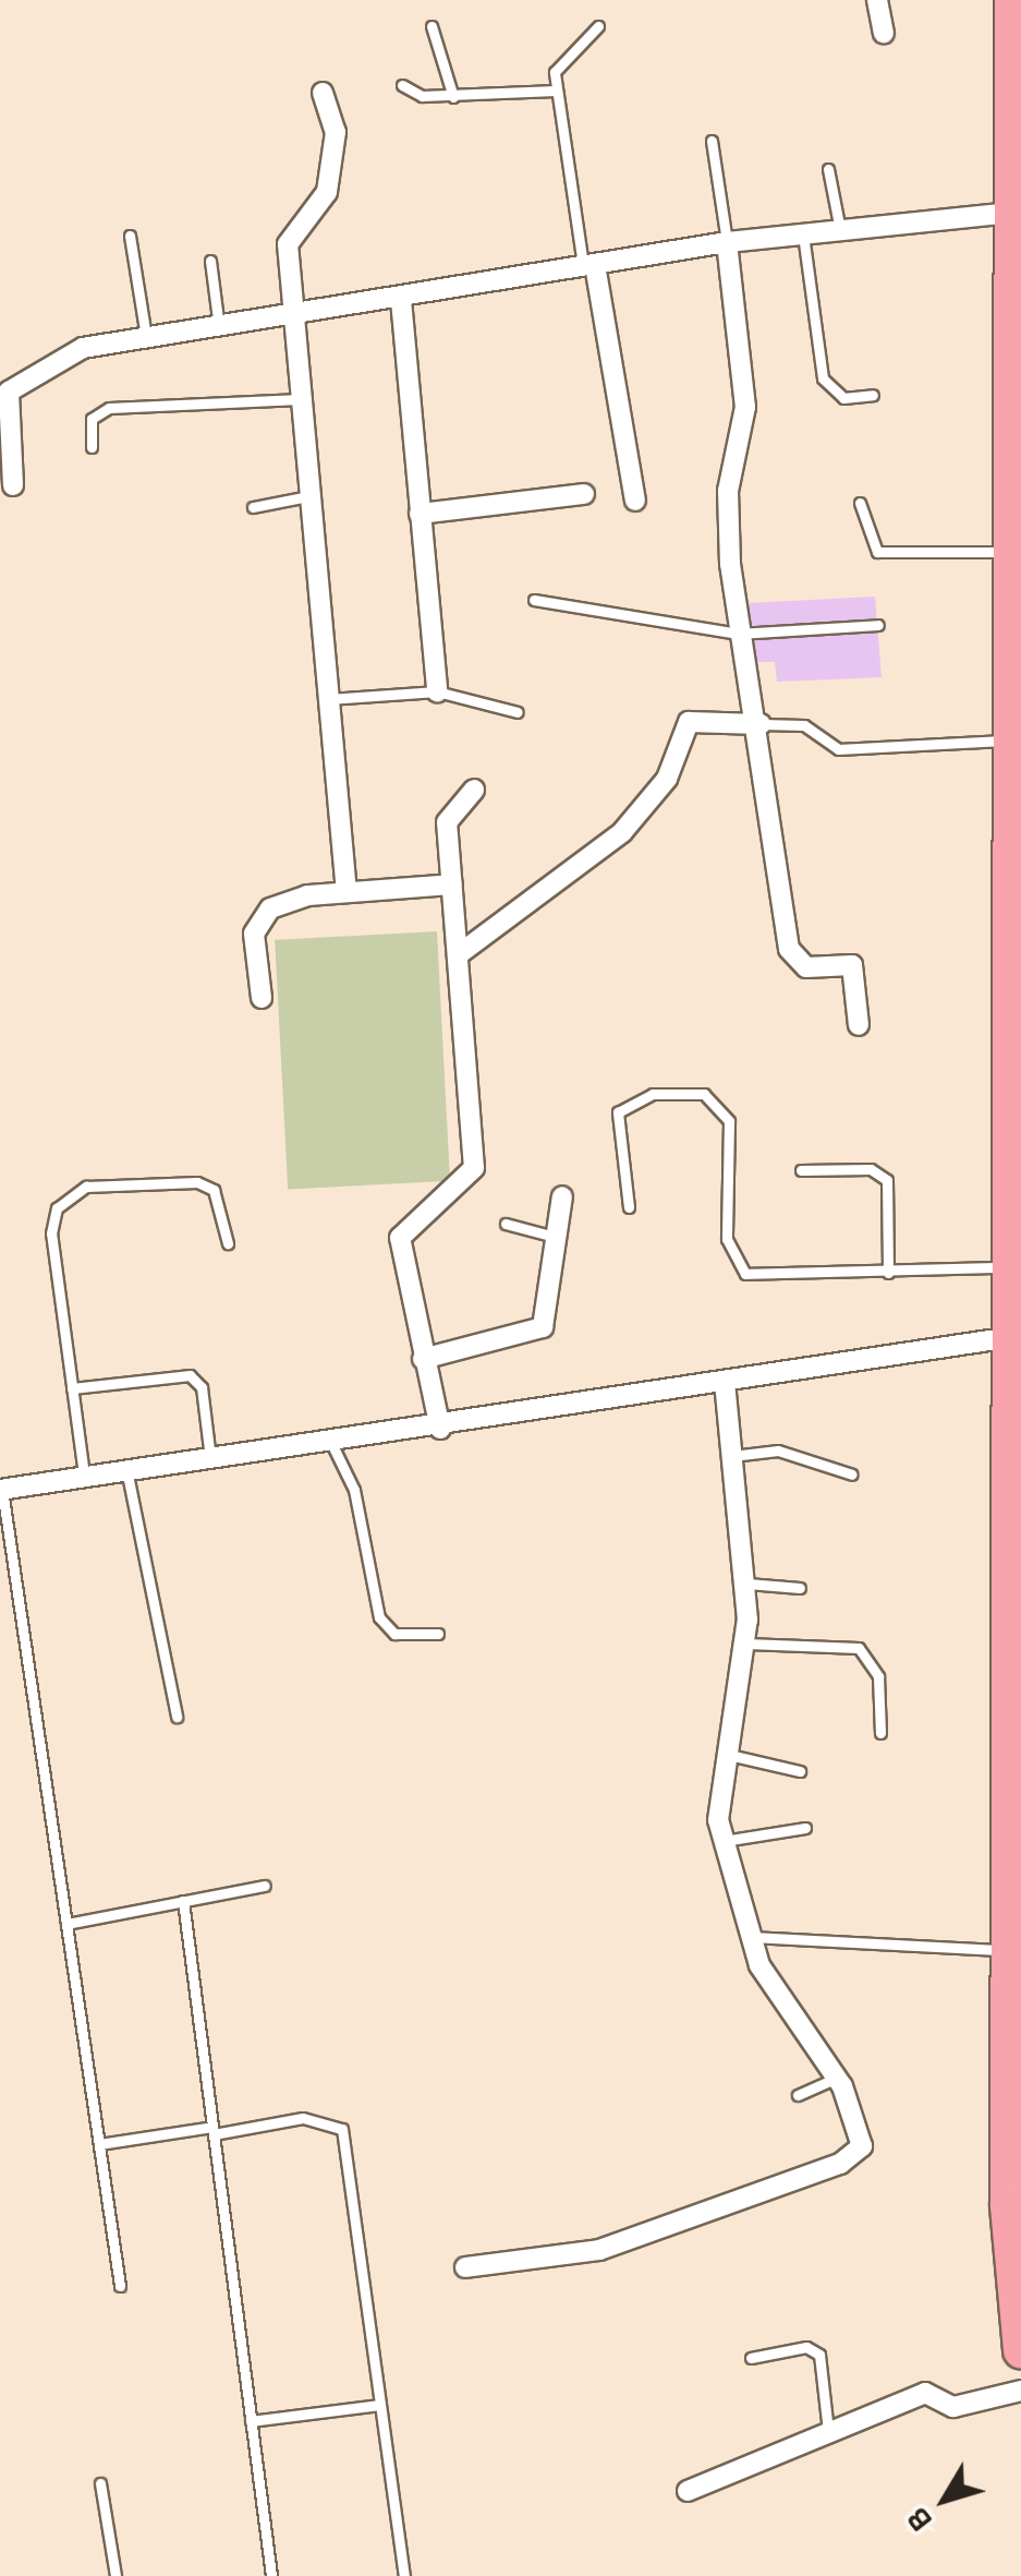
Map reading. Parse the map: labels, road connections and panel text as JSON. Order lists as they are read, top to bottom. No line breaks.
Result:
{"north":"bottom left"}
